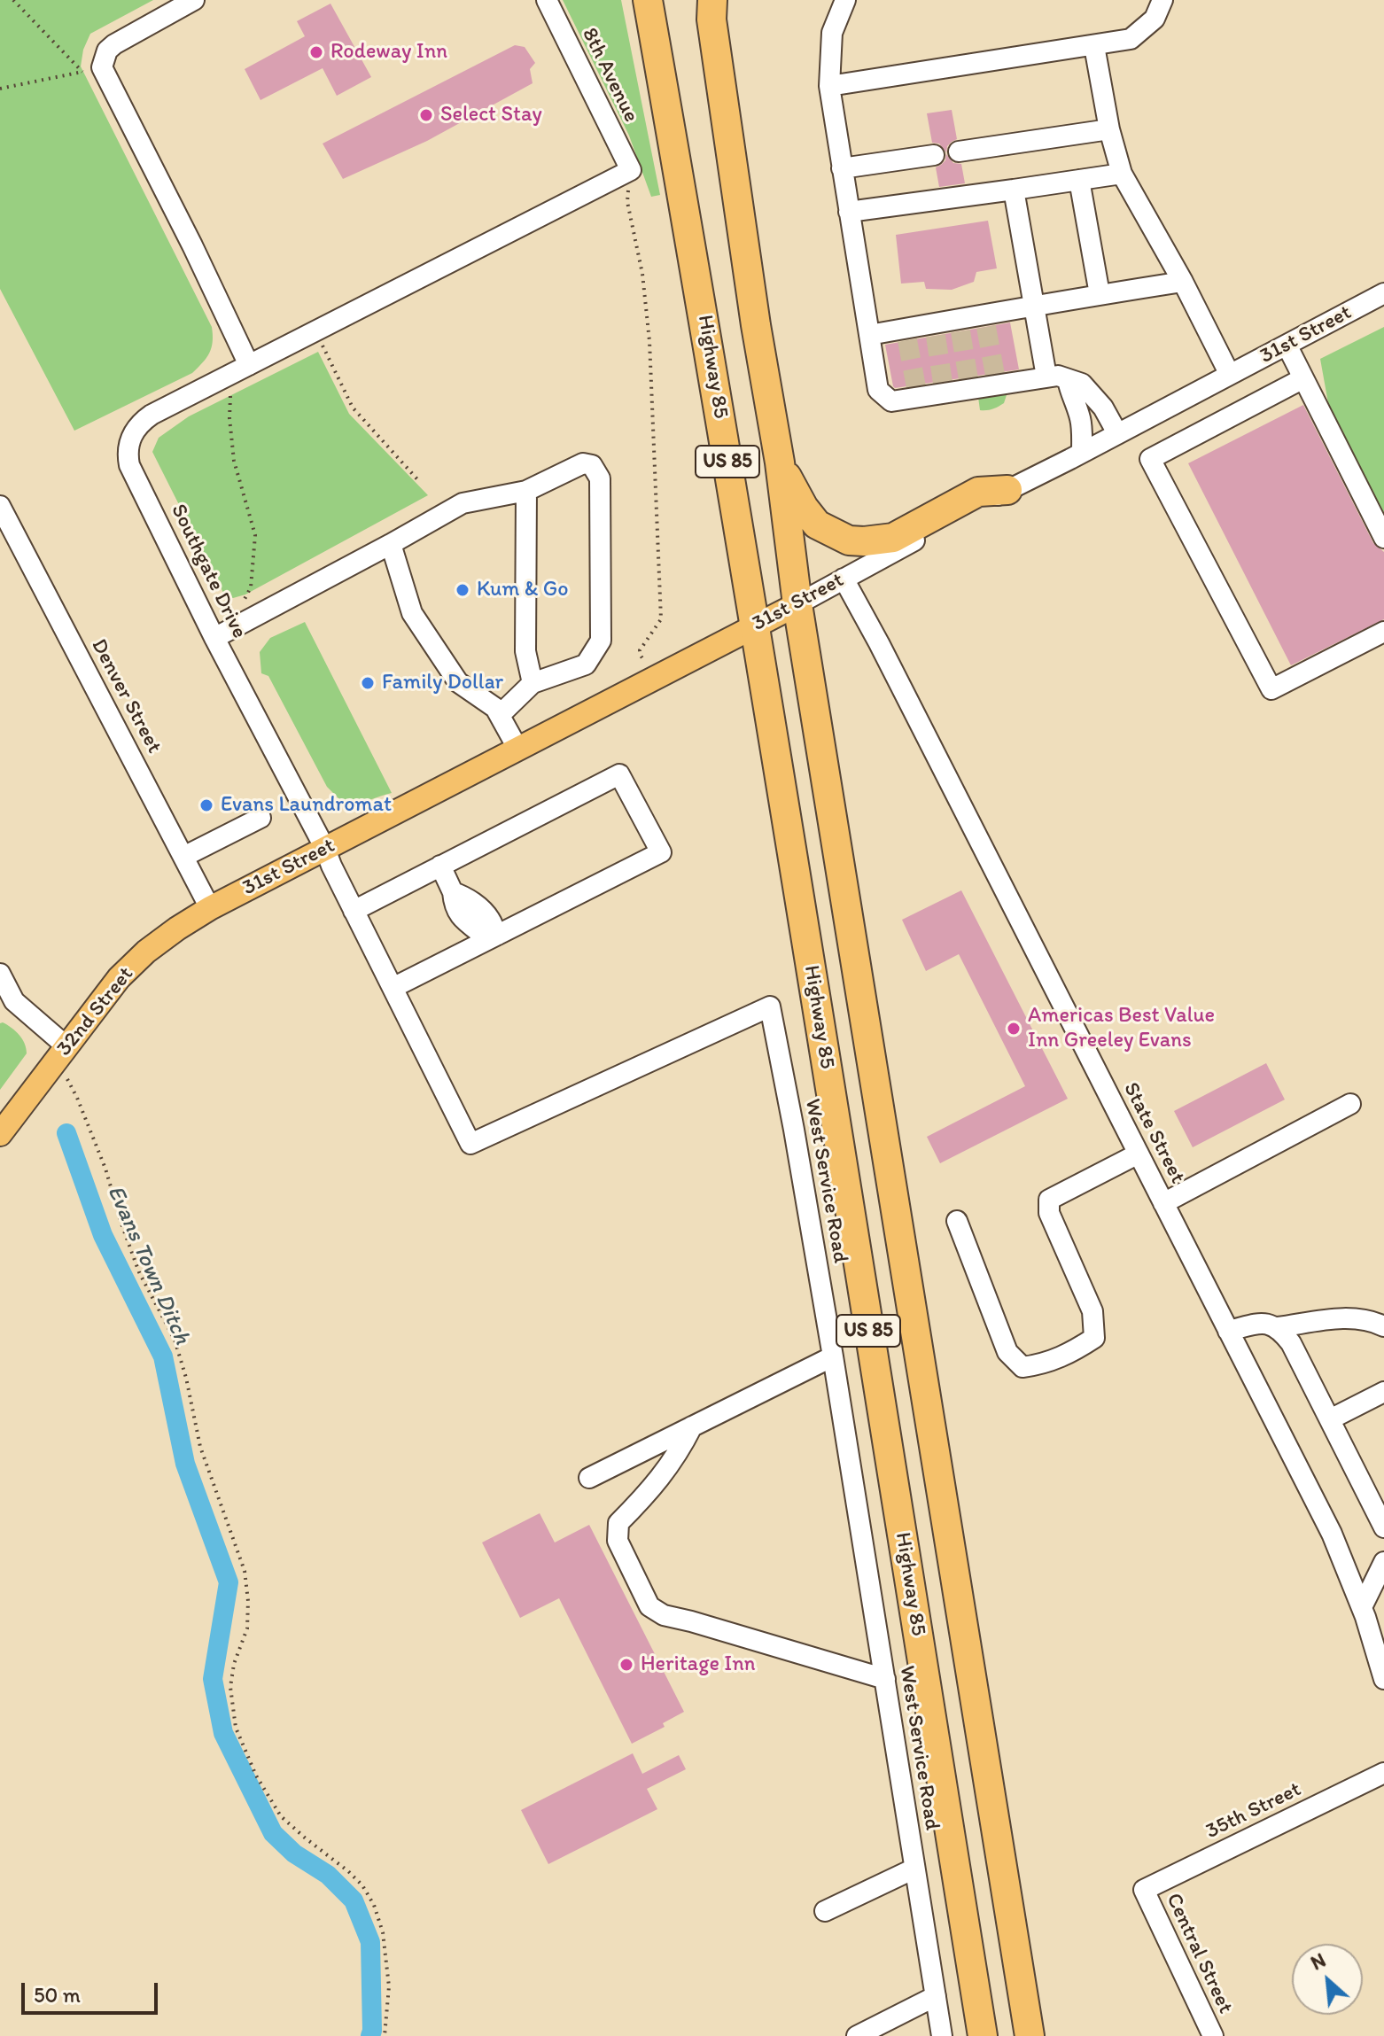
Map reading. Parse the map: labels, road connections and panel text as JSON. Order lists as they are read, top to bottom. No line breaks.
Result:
{"streets":{"highway":["Highway 85","US 85"],"main road":["31st Street","32nd Street"],"street":["8th Avenue","Southgate Drive","Denver Street","State Street","West Service Road","35th Street","Central Street"]},"crossings":[["8th Avenue","Southgate Drive"],["31st Street","Highway 85"],["31st Street","US 85"],["31st Street","Southgate Drive"],["31st Street","Denver Street"],["31st Street","32nd Street"],["31st Street","State Street"],["Southgate Drive","West Service Road"],["Denver Street","32nd Street"],["35th Street","Central Street"]],"water":["Evans Town Ditch"],"places":["Rodeway Inn","Select Stay","Kum & Go","Family Dollar","Evans Laundromat","Americas Best Value Inn Greeley Evans","Heritage Inn"],"scale_bar":"50 m","north":"top left"}
